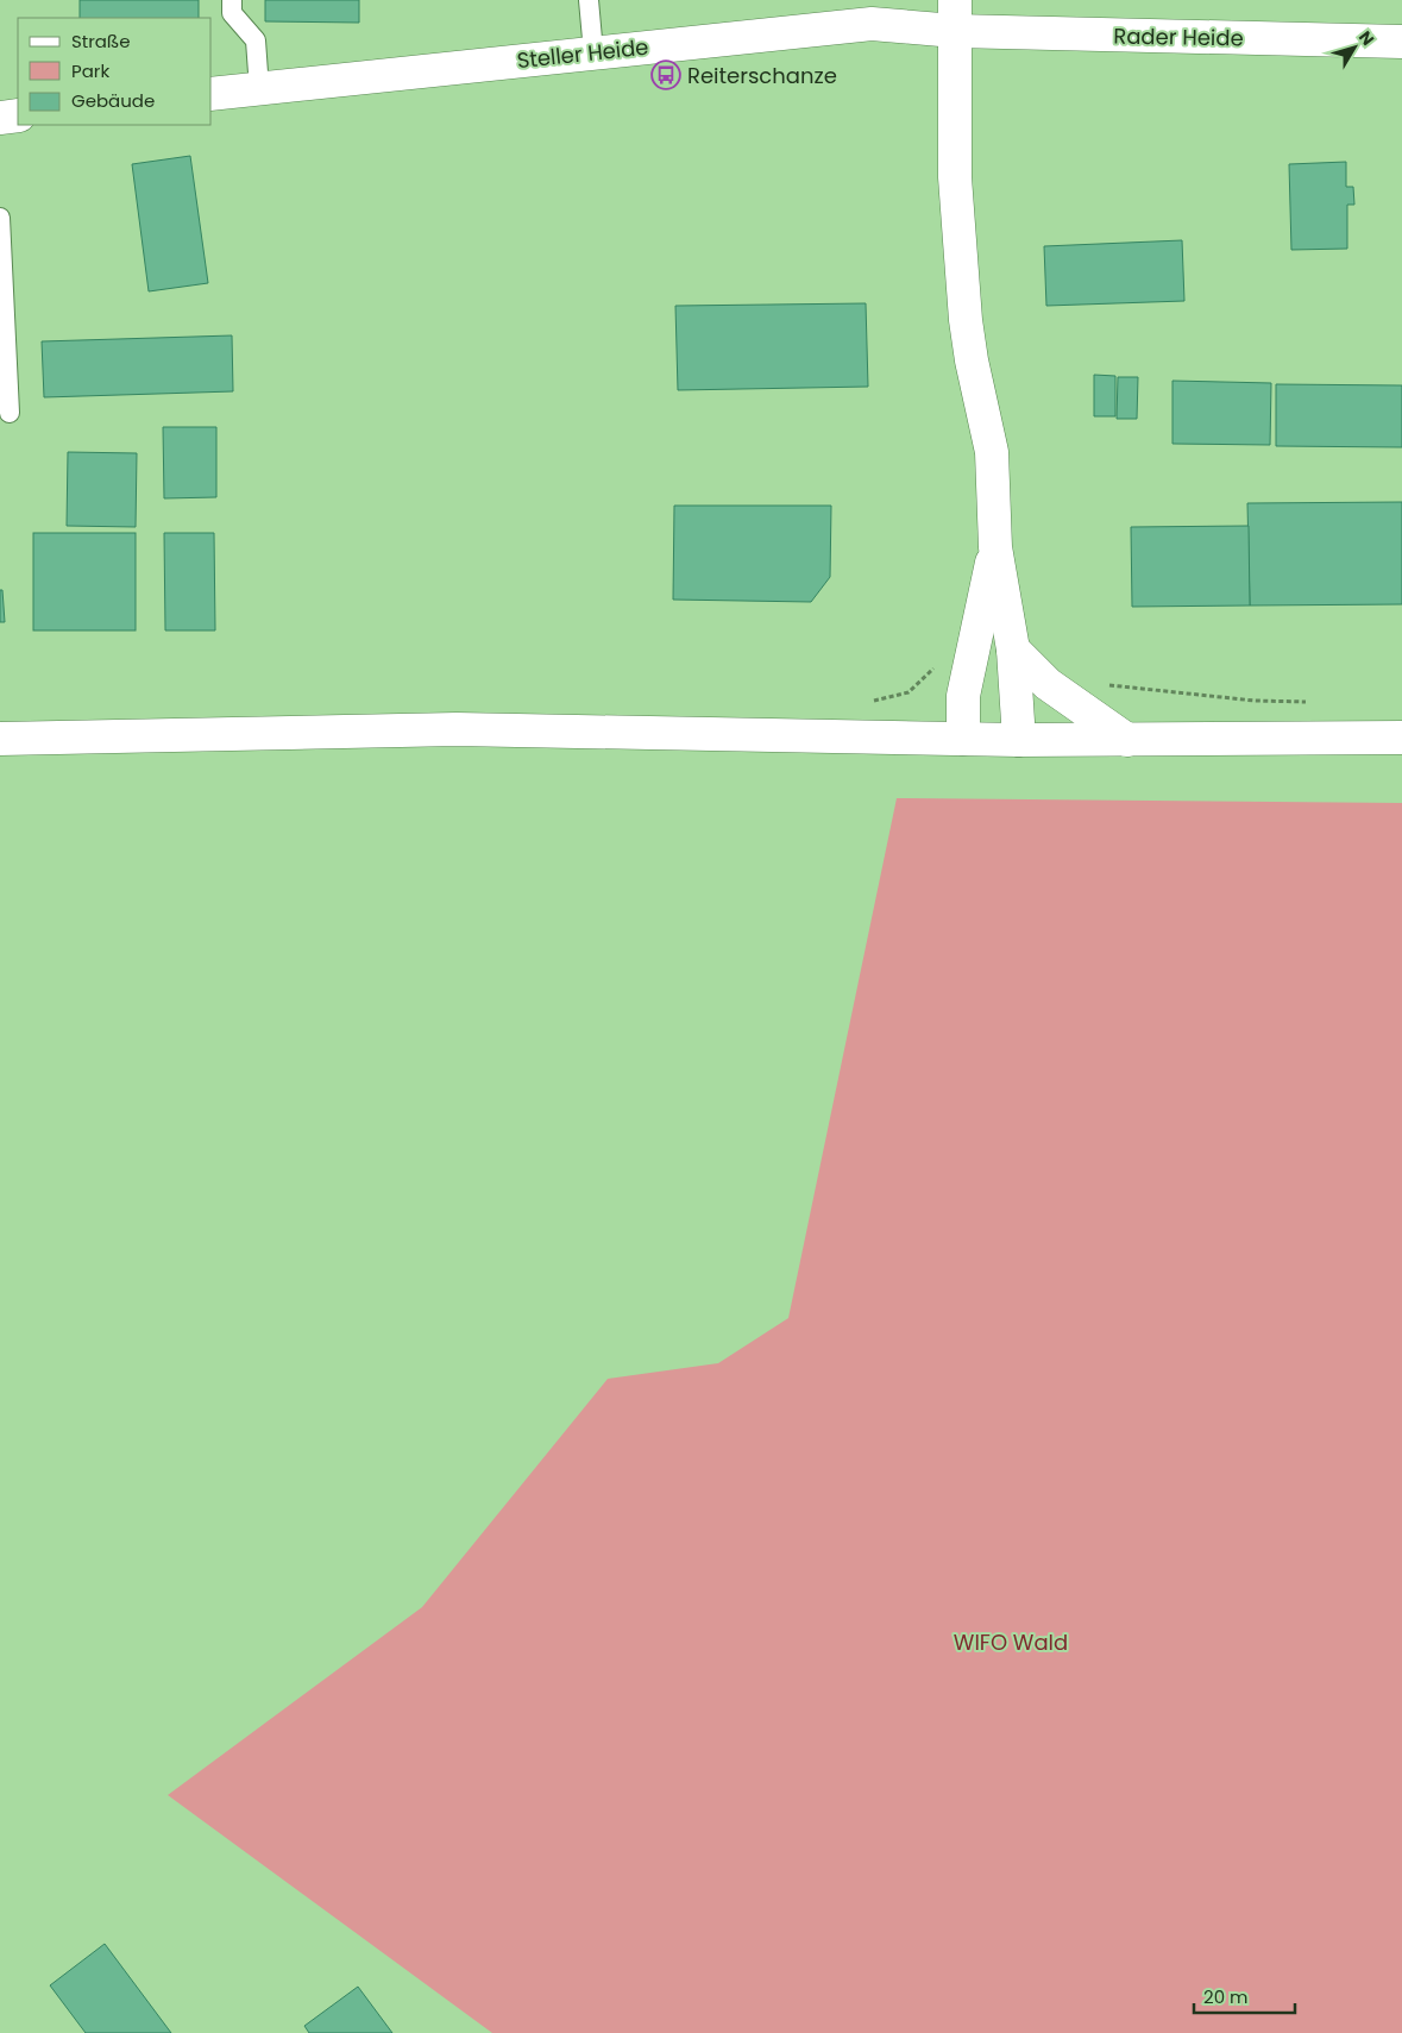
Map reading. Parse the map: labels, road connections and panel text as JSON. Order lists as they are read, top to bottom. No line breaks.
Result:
{"streets":{"street":["Rader Heide","Steller Heide"]},"crossings":[["Rader Heide","Steller Heide"]],"parks":["WIFO Wald"],"places":{"bus stop":["Reiterschanze"]},"legend":["Straße","Park","Gebäude"],"scale_bar":"20 m","north":"top right"}
